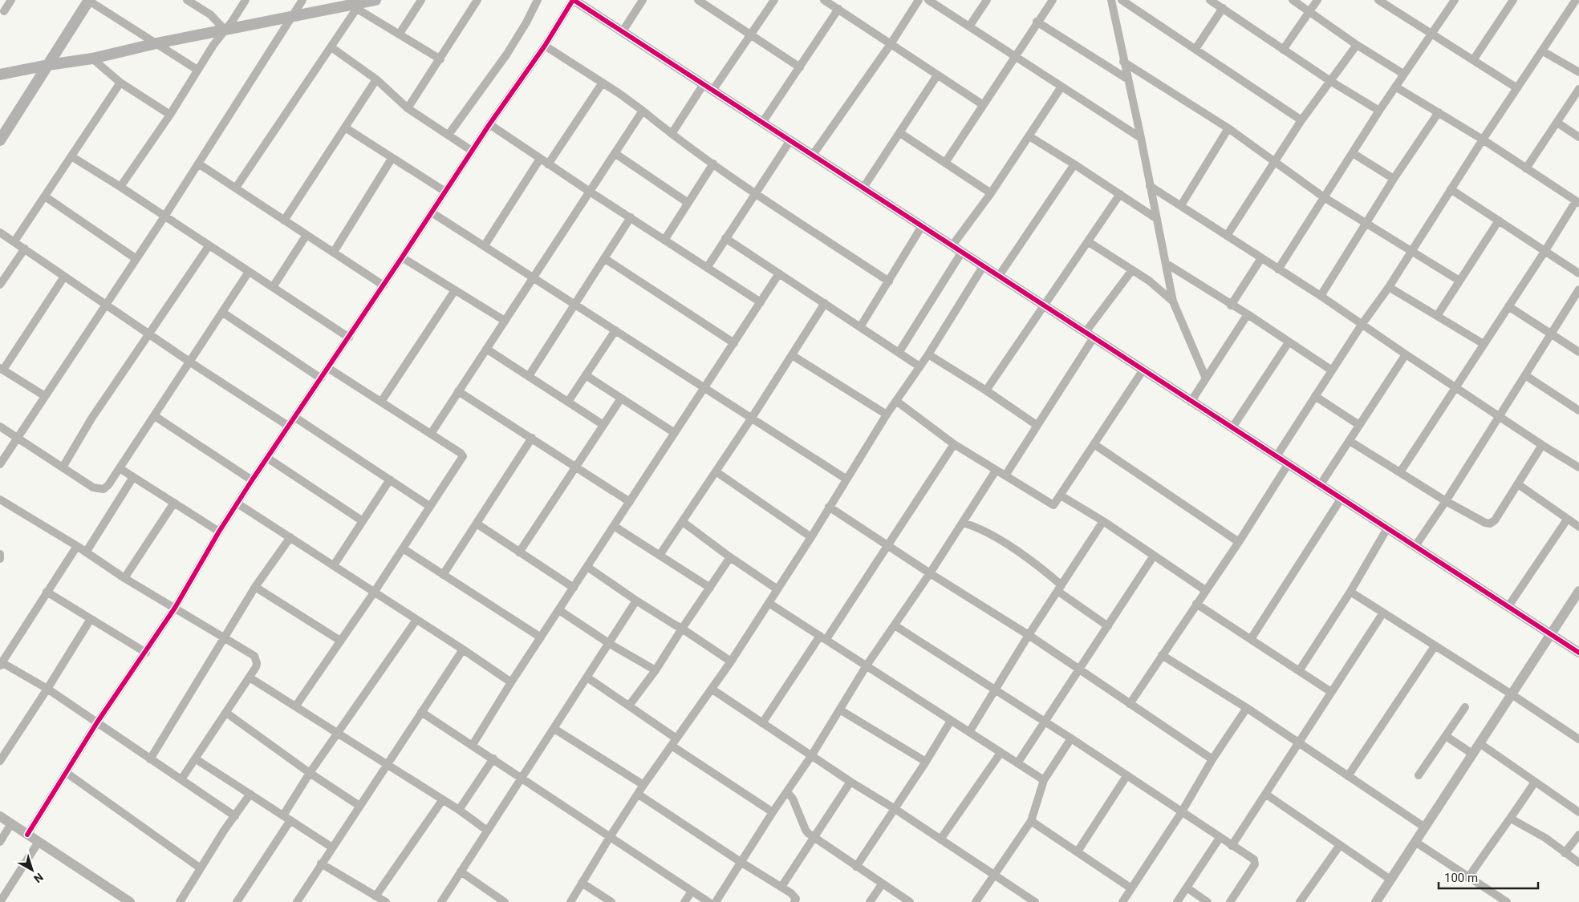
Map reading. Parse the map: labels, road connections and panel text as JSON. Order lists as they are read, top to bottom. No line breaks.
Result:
{"scale_bar":"100 m","north":"bottom right"}
